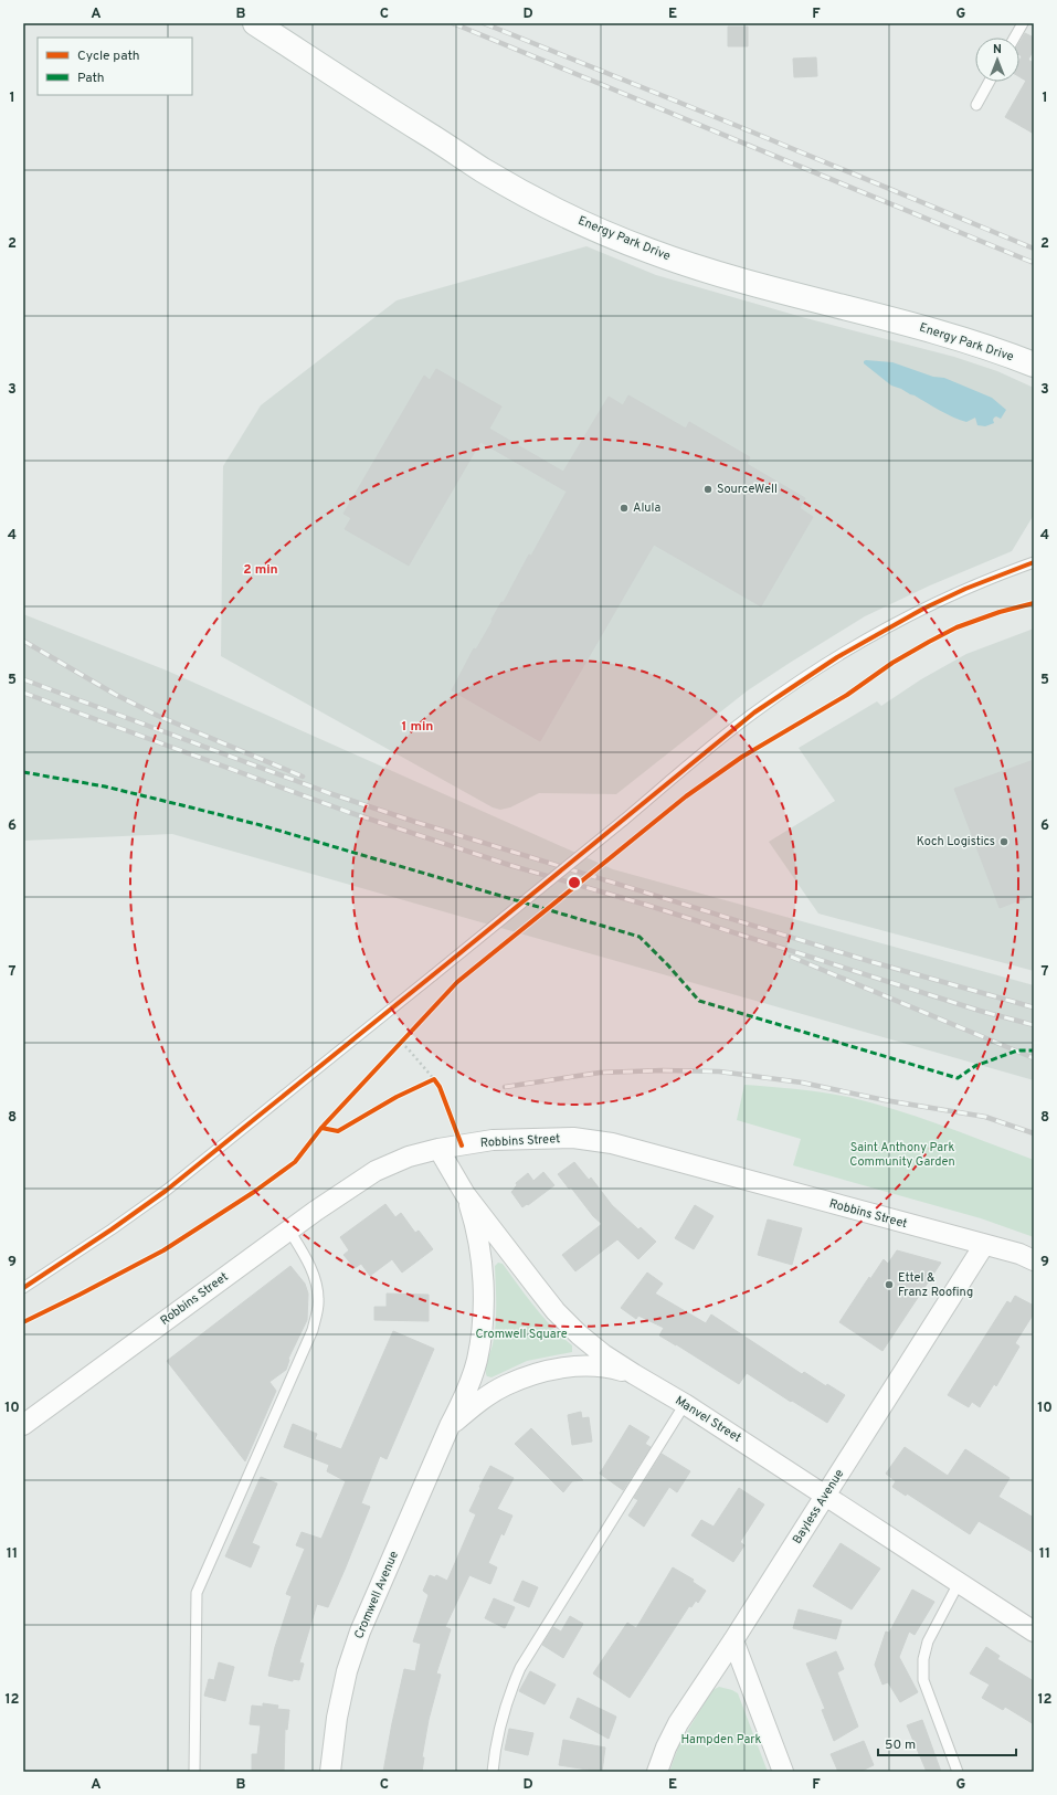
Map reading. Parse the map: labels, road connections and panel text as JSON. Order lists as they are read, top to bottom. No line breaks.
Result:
{"streets":{"street":["Energy Park Drive","Robbins Street","Manvel Street","Bayless Avenue","Cromwell Avenue"]},"crossings":[["Robbins Street","Manvel Street"],["Robbins Street","Bayless Avenue"],["Manvel Street","Bayless Avenue"],["Manvel Street","Cromwell Avenue"]],"parks":["Saint Anthony Park Community Garden","Cromwell Square","Hampden Park"],"places":["SourceWell","Alula","Koch Logistics","Ettel & Franz Roofing"],"legend":["Cycle path","Path"],"scale_bar":"50 m","north":"top","grid":{"columns":["A","B","C","D","E","F","G"],"rows":["1","2","3","4","5","6","7","8","9","10","11","12"]},"rings":["2 min","1 min"]}
